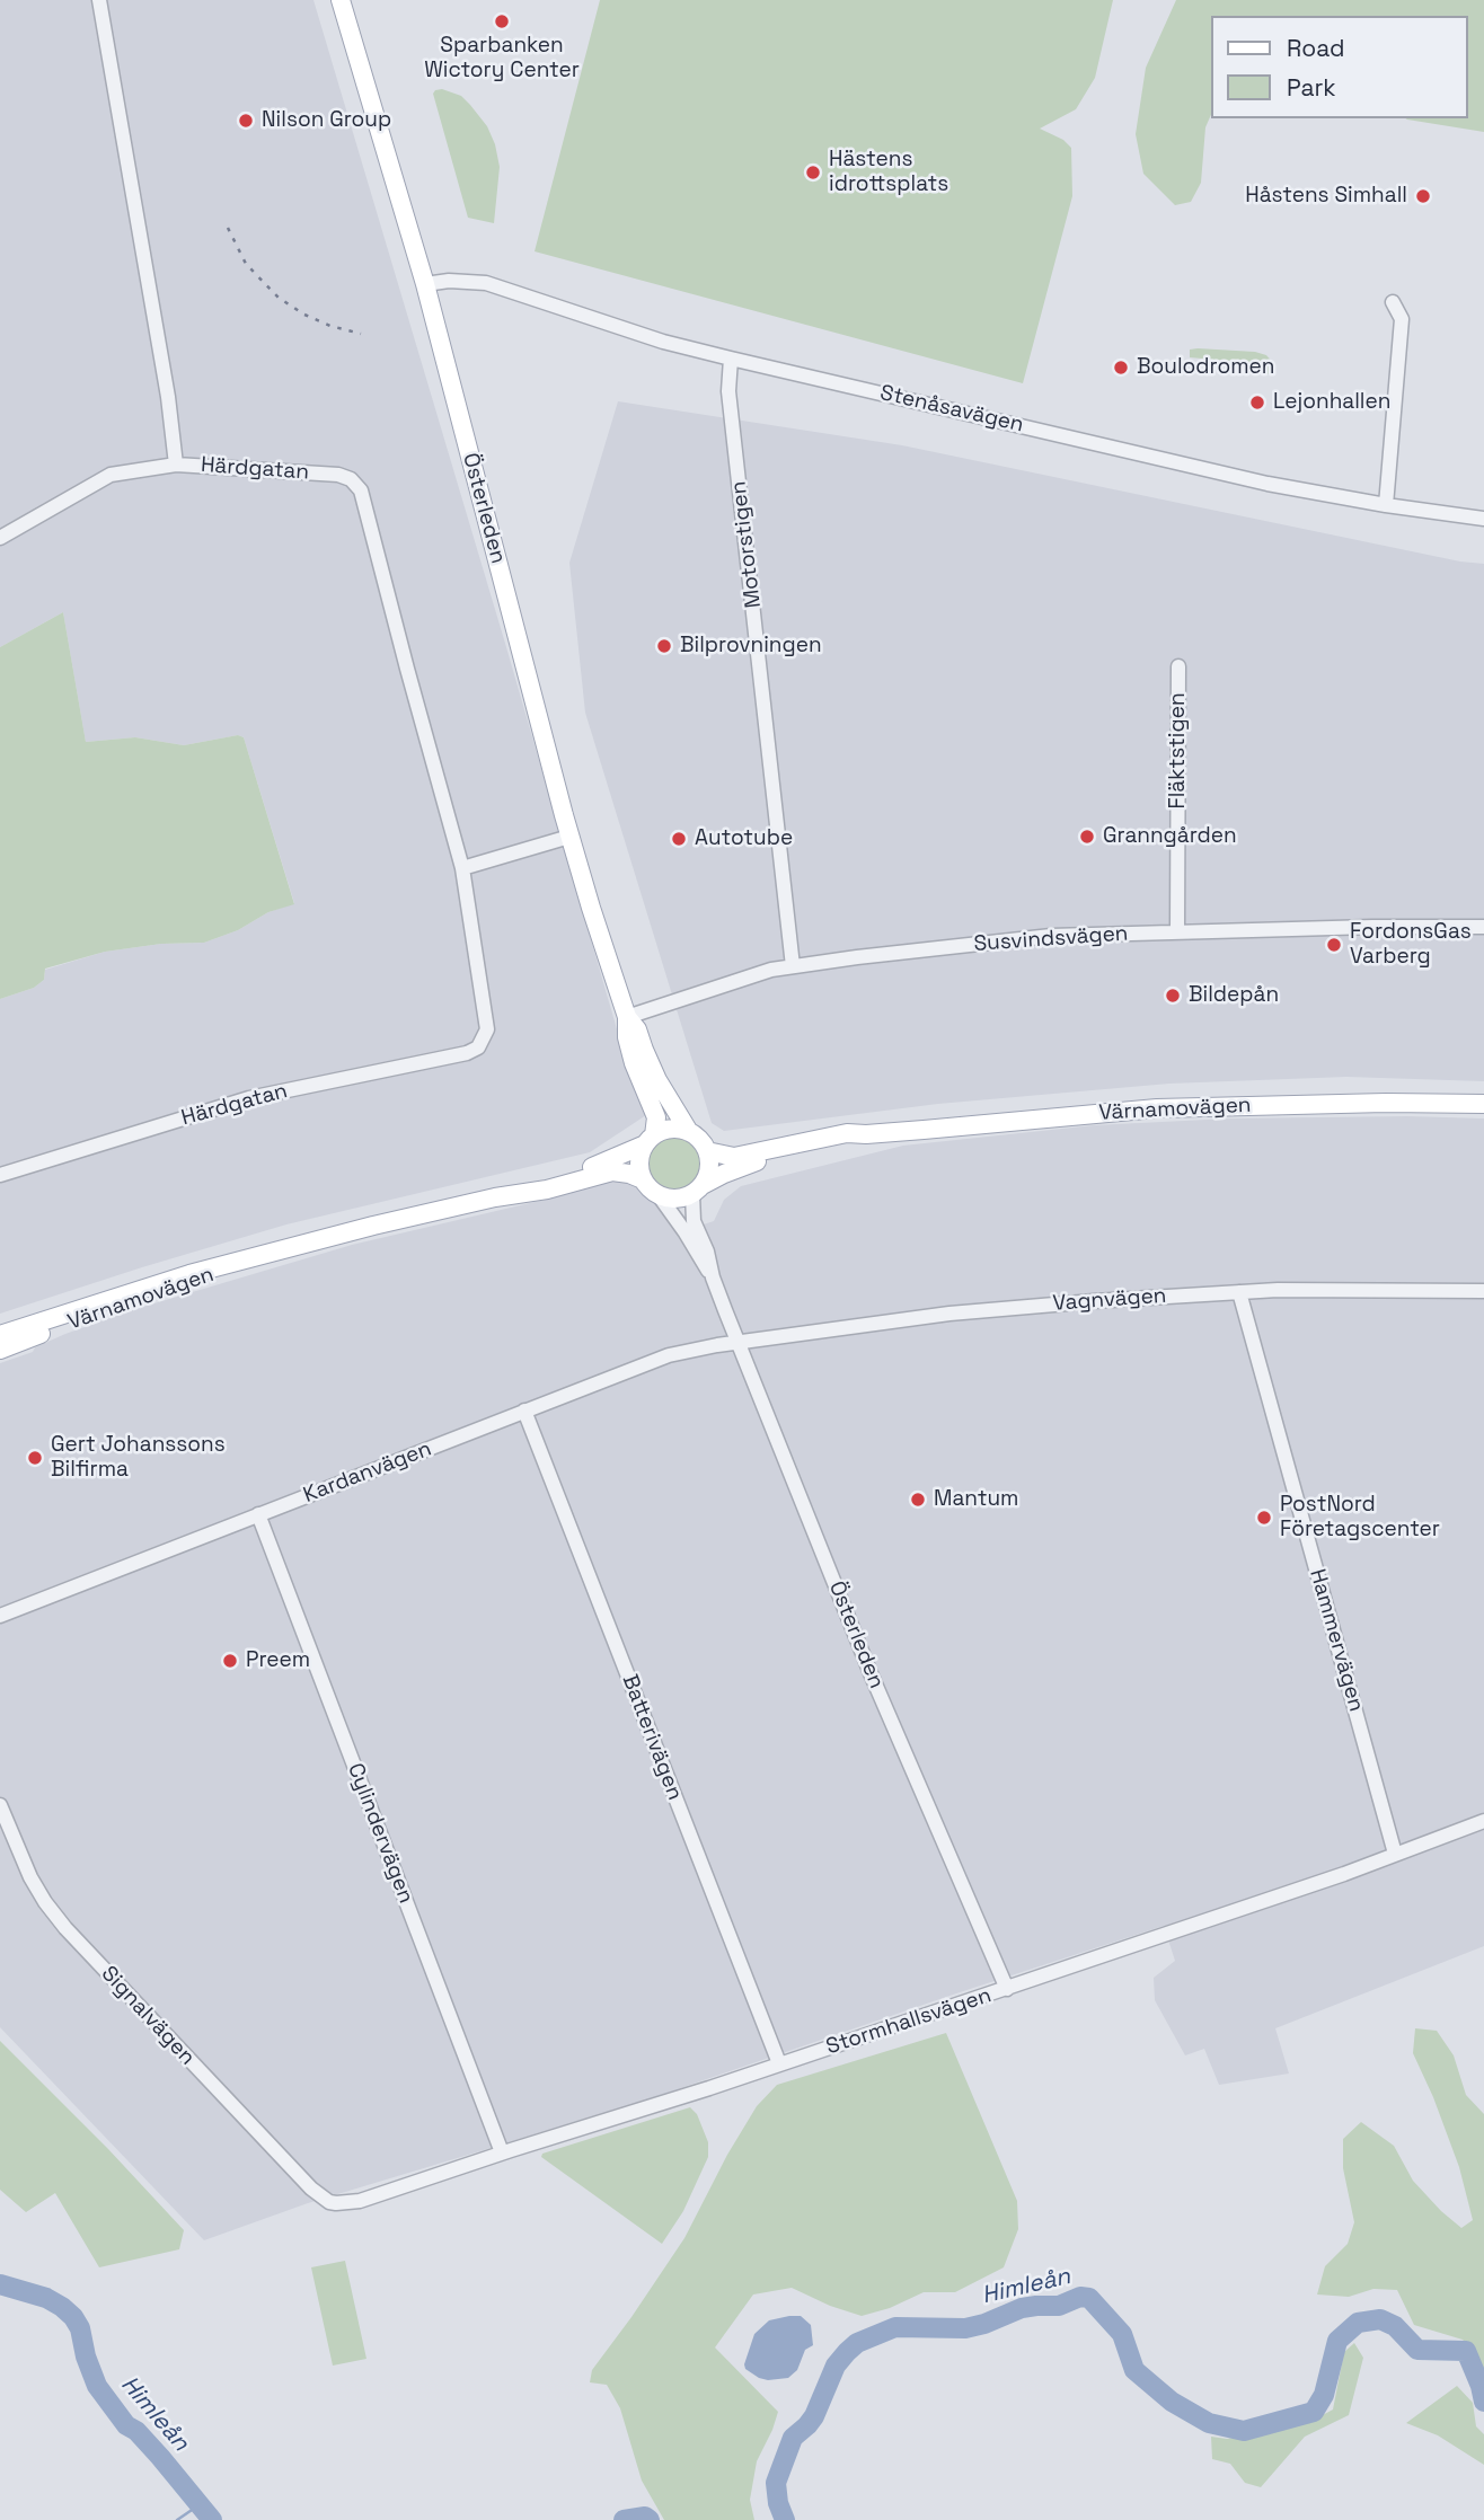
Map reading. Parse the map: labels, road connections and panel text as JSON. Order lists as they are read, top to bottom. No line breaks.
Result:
{"streets":{"main road":["Österleden","Värnamovägen"],"street":["Stenåsavägen","Härdgatan","Motorstigen","Fläktstigen","Susvindsvägen","Vagnvägen","Kardanvägen","Hammervägen","Batterivägen","Cylindervägen","Signalvägen","Stormhallsvägen"]},"crossings":[["Stenåsavägen","Österleden"],["Stenåsavägen","Motorstigen"],["Österleden","Susvindsvägen"],["Österleden","Värnamovägen"],["Österleden","Vagnvägen"],["Österleden","Kardanvägen"],["Österleden","Stormhallsvägen"],["Motorstigen","Susvindsvägen"],["Fläktstigen","Susvindsvägen"],["Vagnvägen","Kardanvägen"],["Vagnvägen","Hammervägen"],["Kardanvägen","Batterivägen"],["Kardanvägen","Cylindervägen"],["Hammervägen","Stormhallsvägen"],["Batterivägen","Stormhallsvägen"],["Cylindervägen","Stormhallsvägen"],["Signalvägen","Stormhallsvägen"]],"water":["Himleån"],"places":["Sparbanken Wictory Center","Nilson Group","Hästens idrottsplats","Håstens Simhall","Boulodromen","Lejonhallen","Bilprovningen","Granngården","Autotube","FordonsGas Varberg","Bildepån","Gert Johanssons Bilfirma","Mantum","PostNord Företagscenter","Preem"],"legend":["Road","Park"]}
